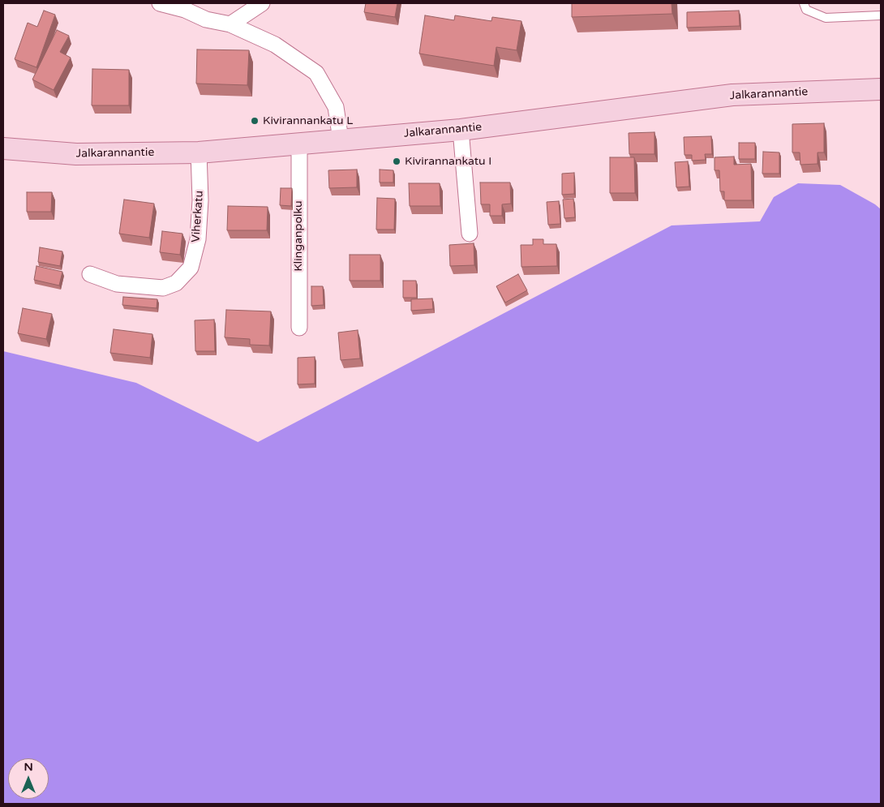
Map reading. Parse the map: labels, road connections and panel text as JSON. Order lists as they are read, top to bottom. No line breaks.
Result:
{"streets":{"main road":["Jalkarannantie"],"street":["Viherkatu","Klinganpolku"]},"crossings":[["Jalkarannantie","Viherkatu"],["Jalkarannantie","Klinganpolku"]],"places":["Kivirannankatu L","Kivirannankatu I"],"north":"top"}
